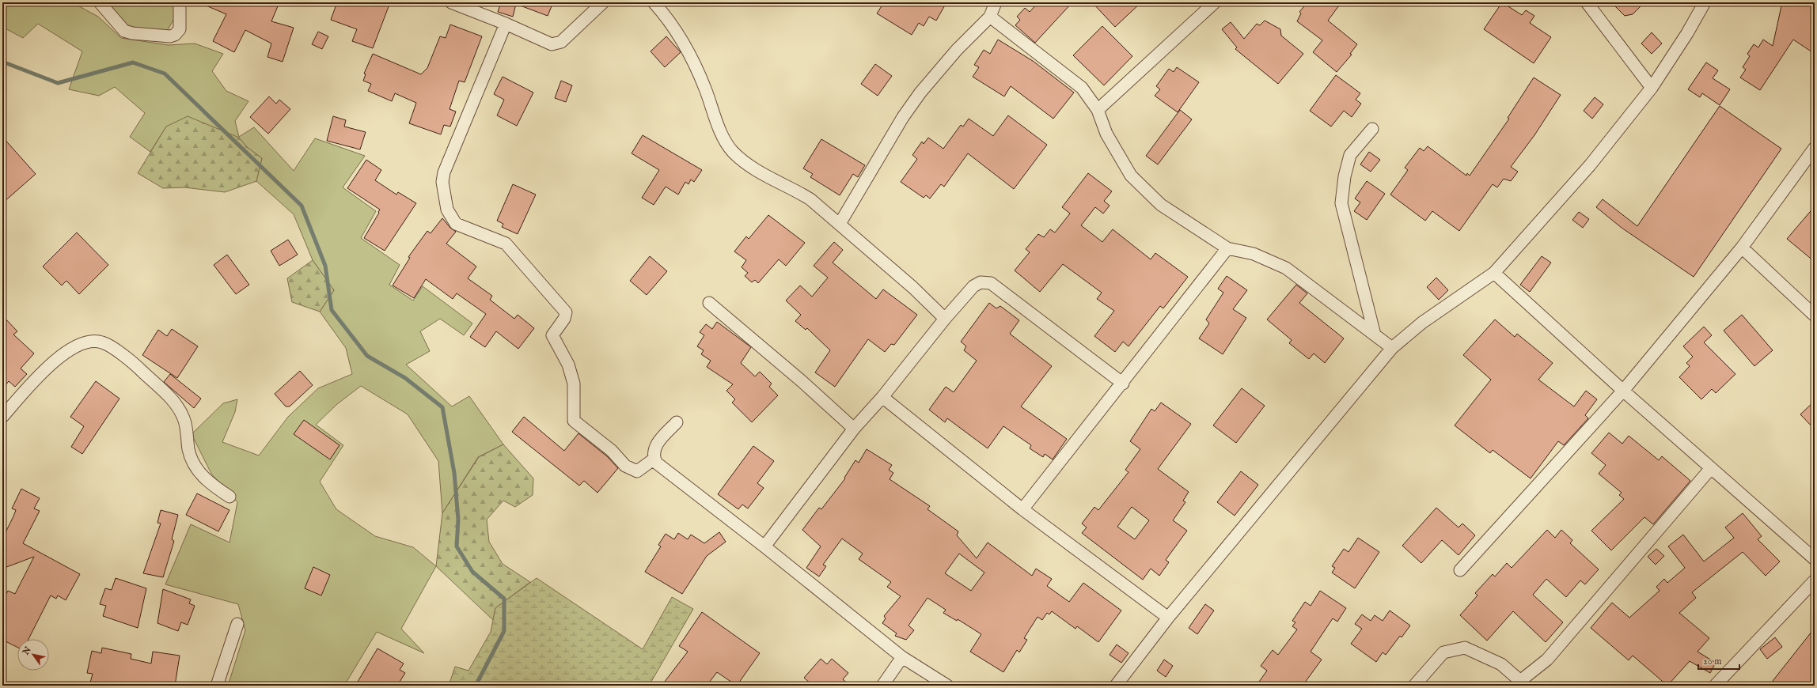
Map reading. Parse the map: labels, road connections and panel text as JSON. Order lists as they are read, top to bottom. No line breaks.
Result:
{"scale_bar":"20 m","north":"top left"}
